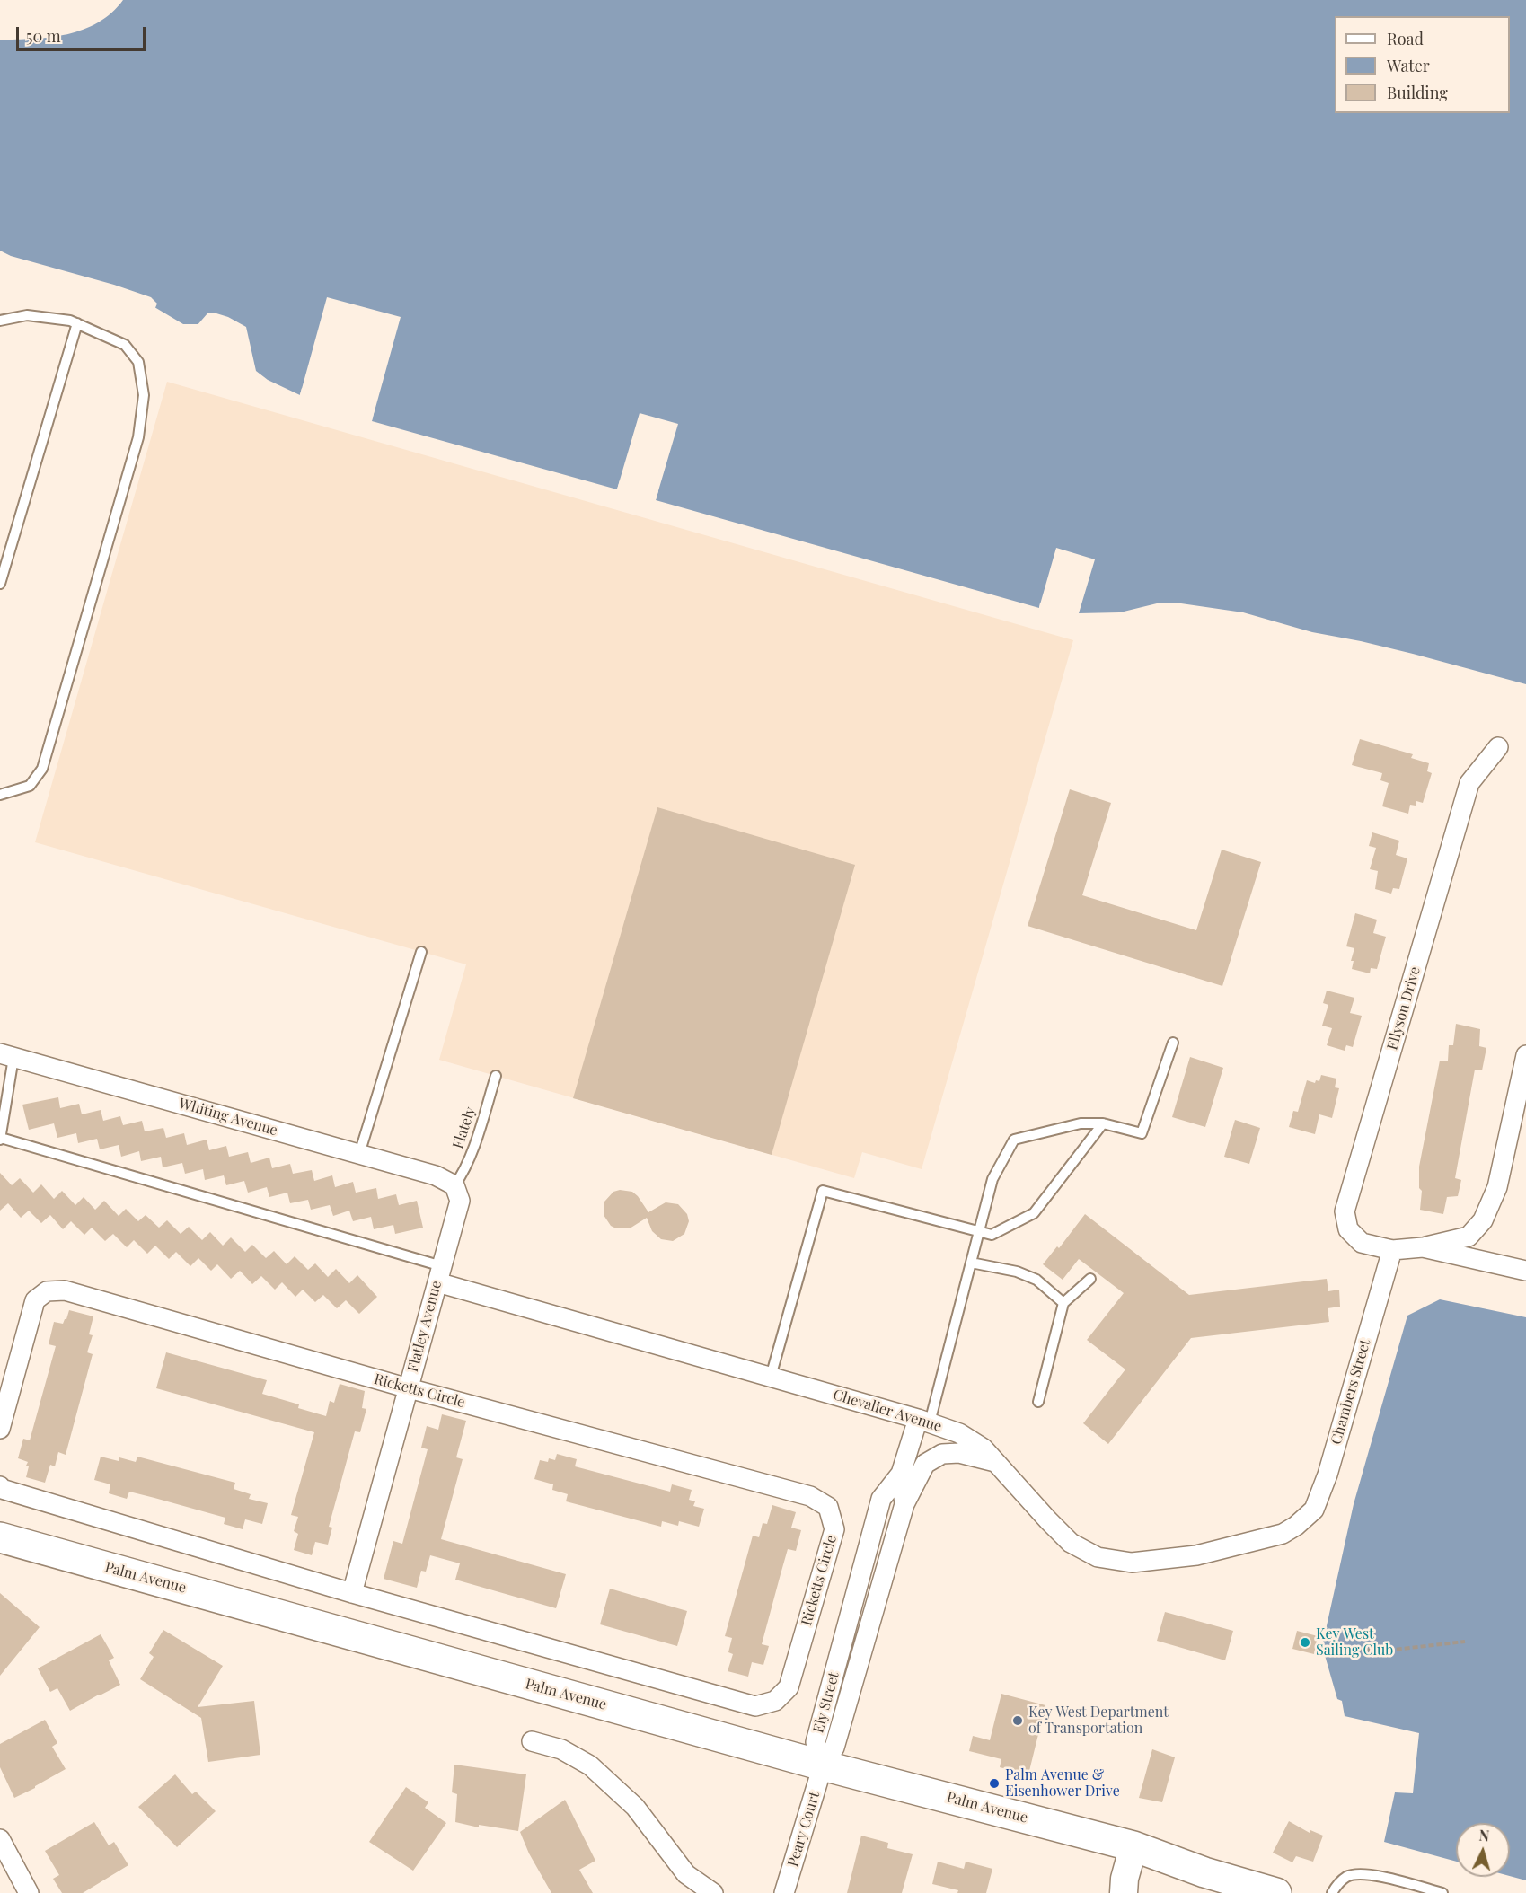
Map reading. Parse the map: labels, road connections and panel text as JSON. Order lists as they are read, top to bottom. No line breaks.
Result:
{"streets":{"main road":["Palm Avenue"],"street":["Ellyson Drive","Whiting Avenue","Flatley Avenue","Ricketts Circle","Chambers Street","Chevalier Avenue","Ely Street","Peary Court"],"lane":["Flately"]},"crossings":[["Ellyson Drive","Chambers Street"],["Whiting Avenue","Flately"],["Whiting Avenue","Flatley Avenue"],["Flately","Flatley Avenue"],["Flatley Avenue","Ricketts Circle"],["Flatley Avenue","Chevalier Avenue"],["Chambers Street","Chevalier Avenue"],["Chevalier Avenue","Ely Street"],["Palm Avenue","Ely Street"],["Palm Avenue","Peary Court"],["Ely Street","Peary Court"]],"places":["Key West Sailing Club","Key West Department of Transportation","Palm Avenue & Eisenhower Drive"],"legend":["Road","Water","Building"],"scale_bar":"50 m","north":"top"}
